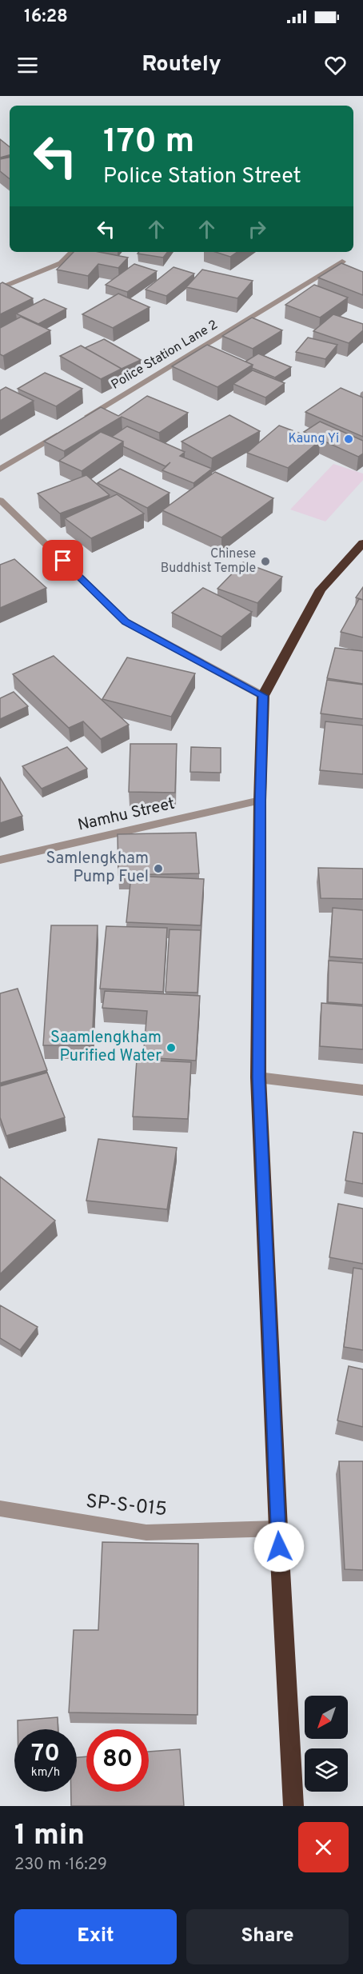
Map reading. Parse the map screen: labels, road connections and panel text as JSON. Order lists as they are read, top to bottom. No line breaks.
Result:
{"streets":{"street":["Police Station Lane 2","Namhu Street","SP-S-015"]},"places":["Kaung Yi","Chinese Buddhist Temple","Samlengkham Pump Fuel","Saamlengkham Purified Water"],"north":"bottom left","page":{"status":"16:28","header":"Routely","turn":["170 m","Police Station Street"],"speed":"70 km/h","limit":"80","heading":["1 min","230 m · 16:29"],"buttons":["Exit","Share"]}}
